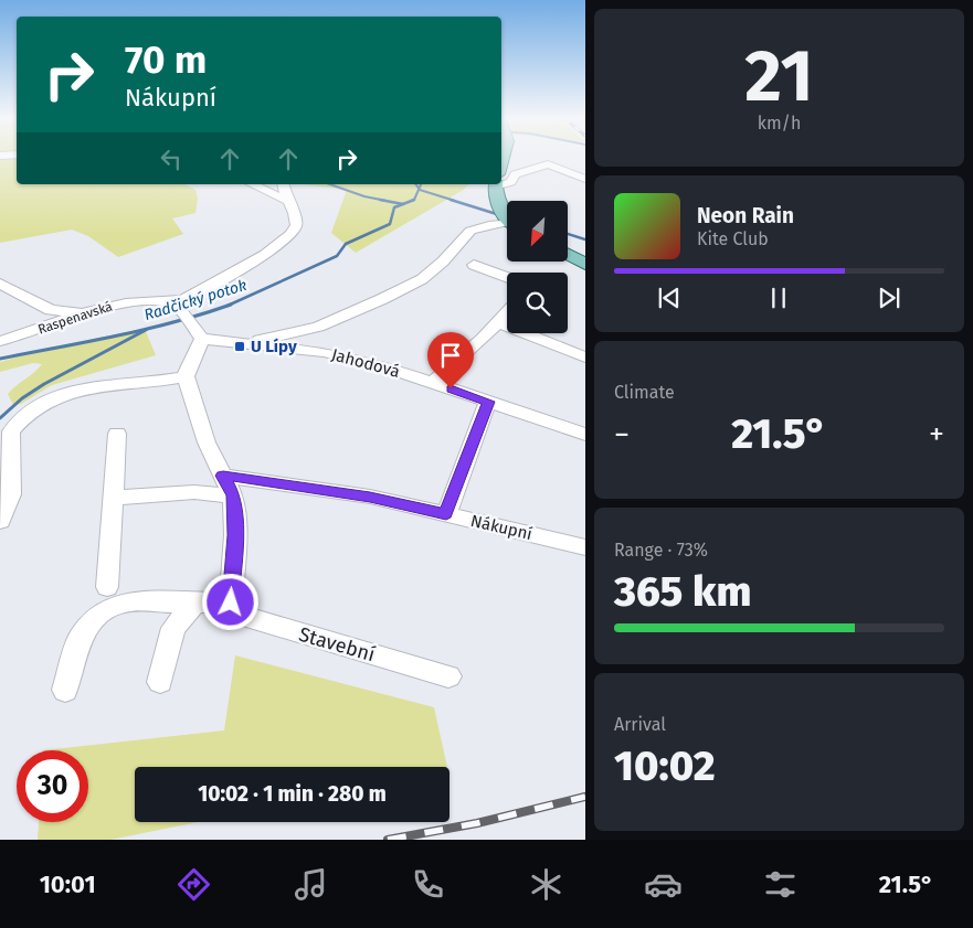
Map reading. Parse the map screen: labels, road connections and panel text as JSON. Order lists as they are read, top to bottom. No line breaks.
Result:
{"streets":{"street":["Raspenavská","Jahodová","Nákupní","Stavební"]},"water":["Radčický potok"],"places":{"transit":["U Lípy"]},"north":"bottom left","page":{"tile":[["21","km/h"],"Climate",["Range · 73%","365 km"],["Arrival","10:02"]],"turn":["70 m","Nákupní"],"song":["Neon Rain","Kite Club"],"heat":["−","21.5°","+"],"limit":"30","trip":"10:02 · 1 min · 280 m","tabs":["10:01","21.5°"]}}
